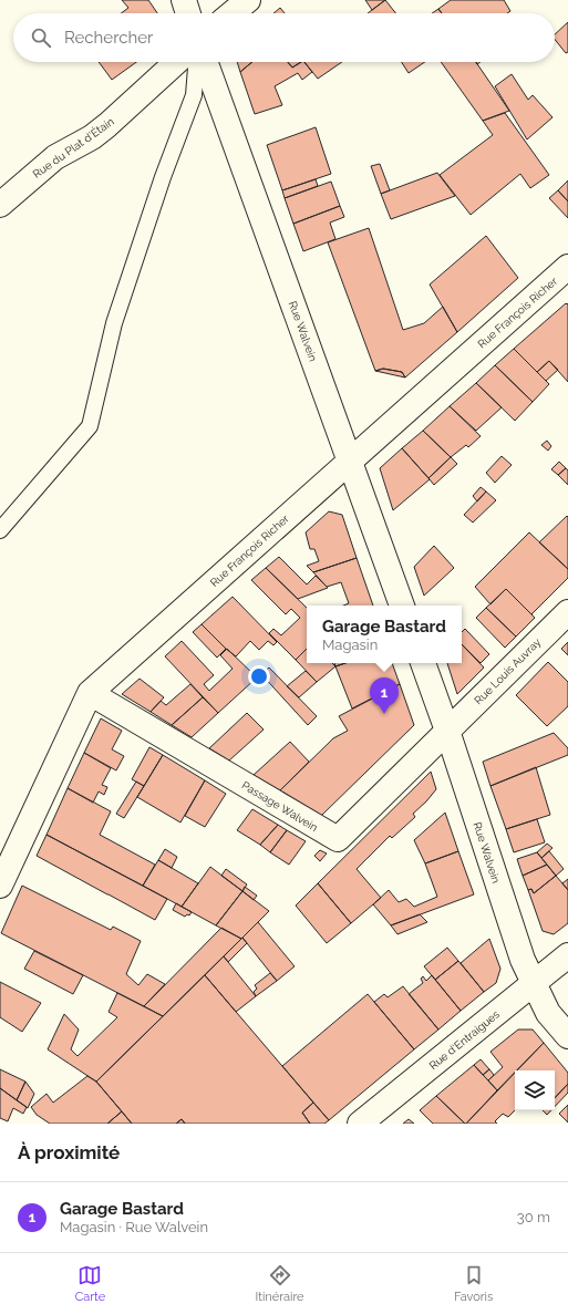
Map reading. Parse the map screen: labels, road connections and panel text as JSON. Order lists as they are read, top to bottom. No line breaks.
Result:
{"streets":{"street":["Rue du Plat d'Étain","Rue François Richer","Rue Walvein","Rue Louis Auvray","Passage Walvein","Rue d'Entraigues"]},"crossings":[["Rue François Richer","Rue Walvein"],["Rue François Richer","Passage Walvein"],["Rue Walvein","Rue Louis Auvray"],["Rue Walvein","Passage Walvein"],["Rue Walvein","Rue d'Entraigues"],["Rue Louis Auvray","Passage Walvein"]],"page":{"search":"Rechercher","popup":["Garage Bastard","Magasin"],"pins":"1","heading":"À proximité","list":[{"mark":"1","name":"Garage Bastard","note":"Magasin · Rue Walvein","value":"30 m"}],"nav":["Carte","Itinéraire","Favoris"]}}
